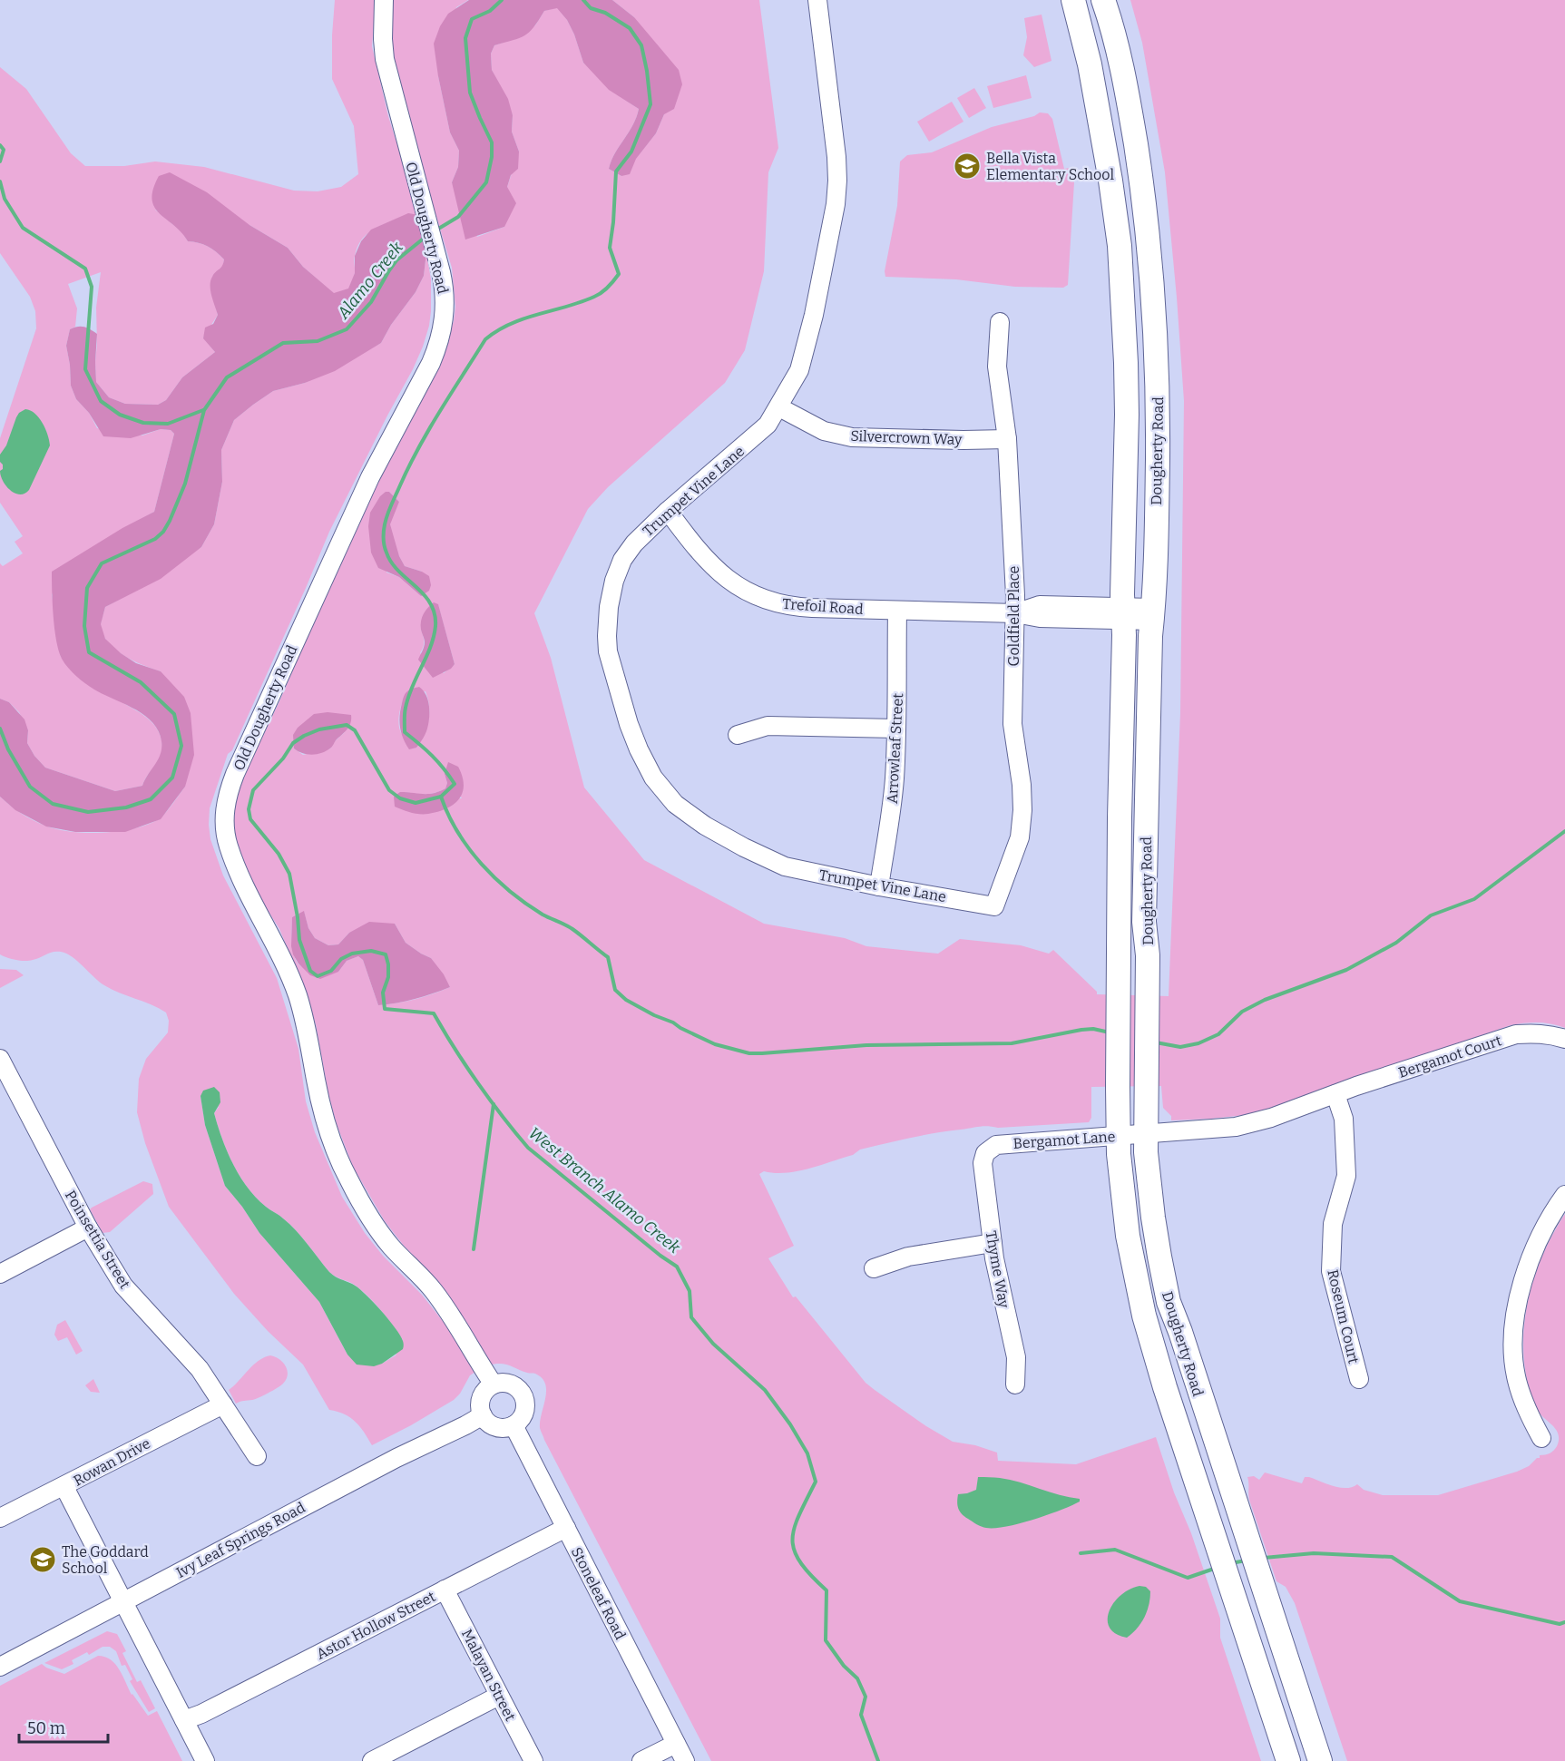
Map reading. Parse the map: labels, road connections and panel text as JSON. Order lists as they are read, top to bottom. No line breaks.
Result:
{"streets":{"main road":["Dougherty Road"],"street":["Old Dougherty Road","Silvercrown Way","Trumpet Vine Lane","Trefoil Road","Goldfield Place","Arrowleaf Street","Bergamot Court","Bergamot Lane","Poinsettia Street","Thyme Way","Roseum Court","Rowan Drive","Ivy Leaf Springs Road","Stoneleaf Road","Astor Hollow Street","Malayan Street"]},"crossings":[["Old Dougherty Road","Ivy Leaf Springs Road"],["Old Dougherty Road","Stoneleaf Road"],["Silvercrown Way","Trumpet Vine Lane"],["Silvercrown Way","Goldfield Place"],["Dougherty Road","Trefoil Road"],["Dougherty Road","Bergamot Court"],["Dougherty Road","Bergamot Lane"],["Trumpet Vine Lane","Trefoil Road"],["Trumpet Vine Lane","Goldfield Place"],["Trumpet Vine Lane","Arrowleaf Street"],["Trefoil Road","Goldfield Place"],["Trefoil Road","Arrowleaf Street"],["Bergamot Court","Bergamot Lane"],["Bergamot Court","Roseum Court"],["Bergamot Lane","Thyme Way"],["Poinsettia Street","Rowan Drive"],["Ivy Leaf Springs Road","Stoneleaf Road"],["Stoneleaf Road","Astor Hollow Street"],["Astor Hollow Street","Malayan Street"]],"water":["Alamo Creek","West Branch Alamo Creek"],"places":{"school or university":["Bella Vista Elementary School","The Goddard School"]},"scale_bar":"50 m"}
